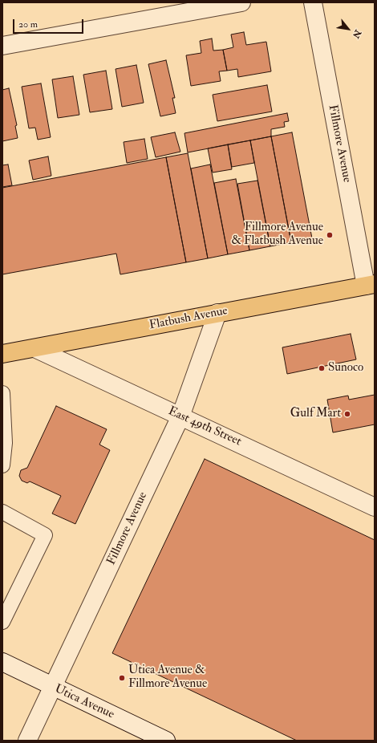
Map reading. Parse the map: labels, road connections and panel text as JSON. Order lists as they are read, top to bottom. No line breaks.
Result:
{"streets":{"main road":["Flatbush Avenue"],"street":["Fillmore Avenue","East 49th Street","Utica Avenue"]},"crossings":[["Fillmore Avenue","Flatbush Avenue"],["Fillmore Avenue","East 49th Street"],["Fillmore Avenue","Utica Avenue"],["Flatbush Avenue","East 49th Street"]],"places":["Fillmore Avenue & Flatbush Avenue","Sunoco","Gulf Mart","Utica Avenue & Fillmore Avenue"],"scale_bar":"20 m","north":"bottom right"}
